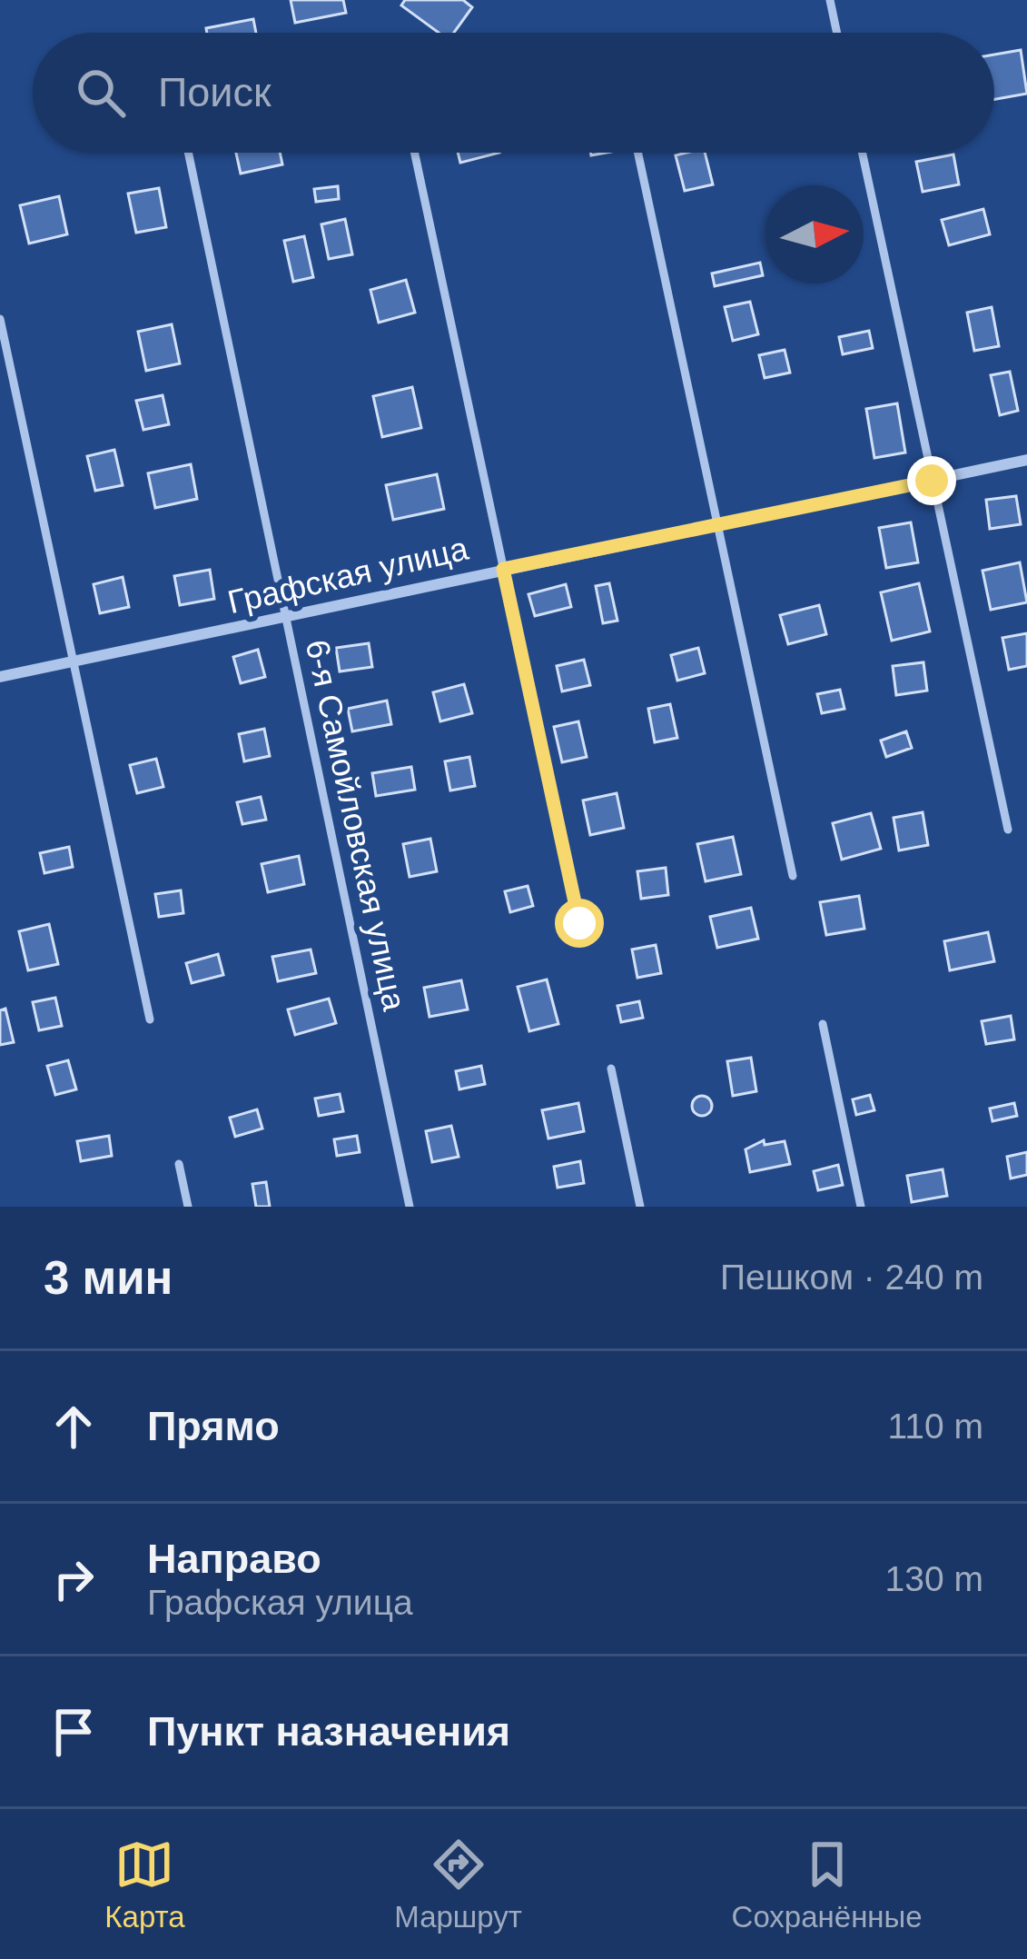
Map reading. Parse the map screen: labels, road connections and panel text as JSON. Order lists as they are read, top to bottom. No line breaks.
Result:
{"streets":{"street":["Графская улица"],"lane":["6-я Самойловская улица"]},"crossings":[["Графская улица","6-я Самойловская улица"]],"north":"right","page":{"search":"Поиск","heading":["3 мин","Пешком · 240 m"],"list":[["Прямо","110 m"],["Направо","Графская улица","130 m"],"Пункт назначения"],"nav":["Карта","Маршрут","Сохранённые"]}}
